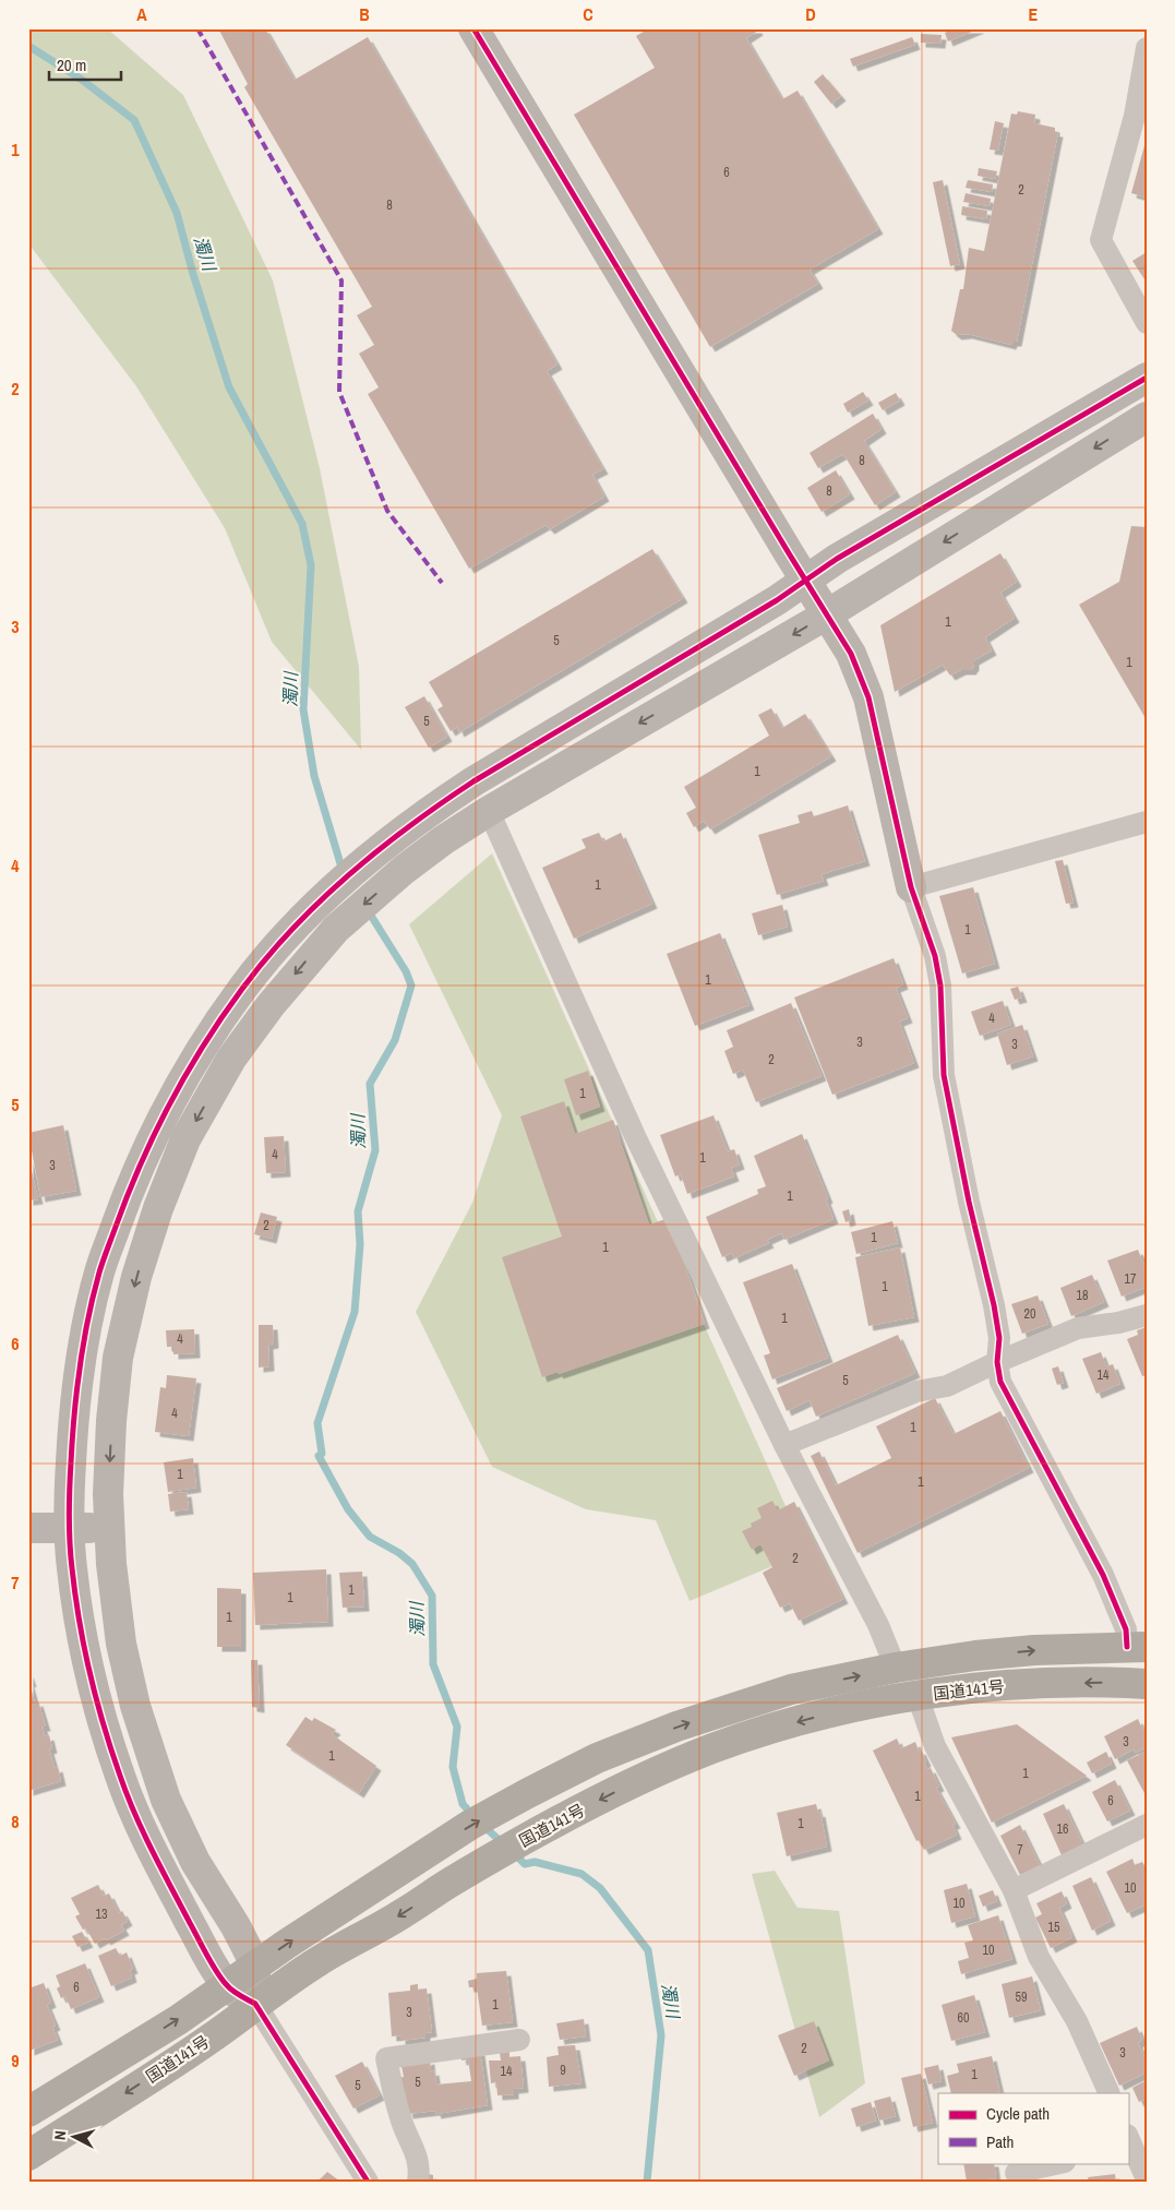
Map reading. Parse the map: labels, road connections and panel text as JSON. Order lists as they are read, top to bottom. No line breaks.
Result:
{"streets":{"highway":["国道141号"]},"water":["濁川"],"house_numbers":["6","2","8","8","8","1","5","1","5","1","1","1","1","4","3","3","2","1","4","1","3","1","2","1","1","17","1","18","20","1","4","14","5","4","1","1","1","2","1","1","1","3","1","1","1","6","1","16","7","10","10","13","15","10","6","59","1","3","60","2","3","9","14","1","5","5"],"legend":["Cycle path","Path"],"scale_bar":"20 m","north":"left","grid":{"columns":["A","B","C","D","E"],"rows":["1","2","3","4","5","6","7","8","9"]}}
